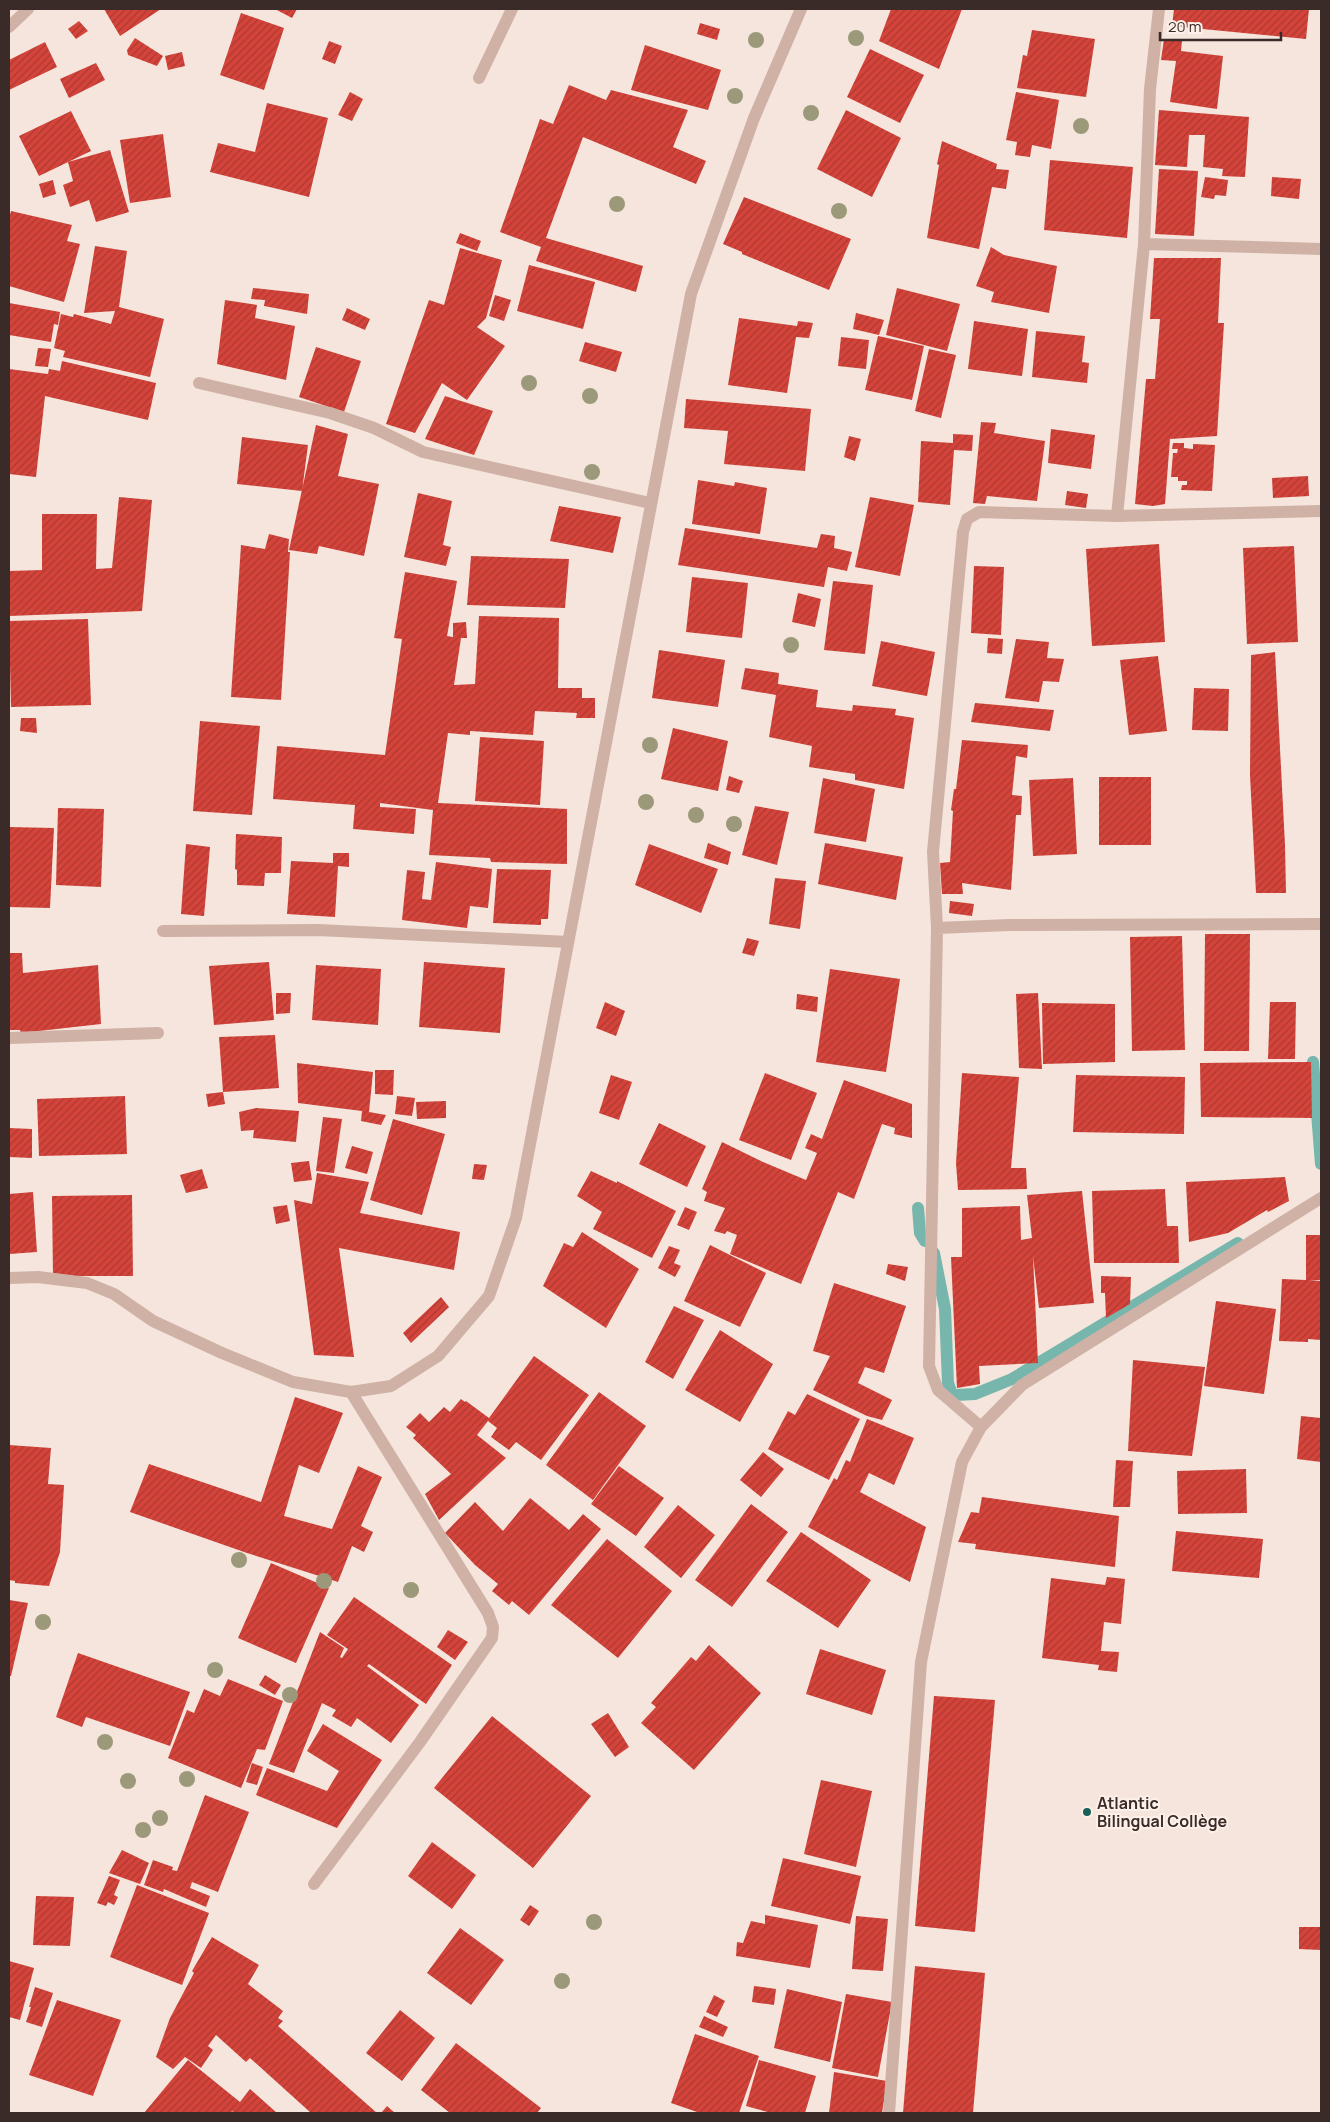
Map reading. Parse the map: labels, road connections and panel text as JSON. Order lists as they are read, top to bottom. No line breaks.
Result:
{"places":["Atlantic Bilingual Collège"],"scale_bar":"20 m"}
